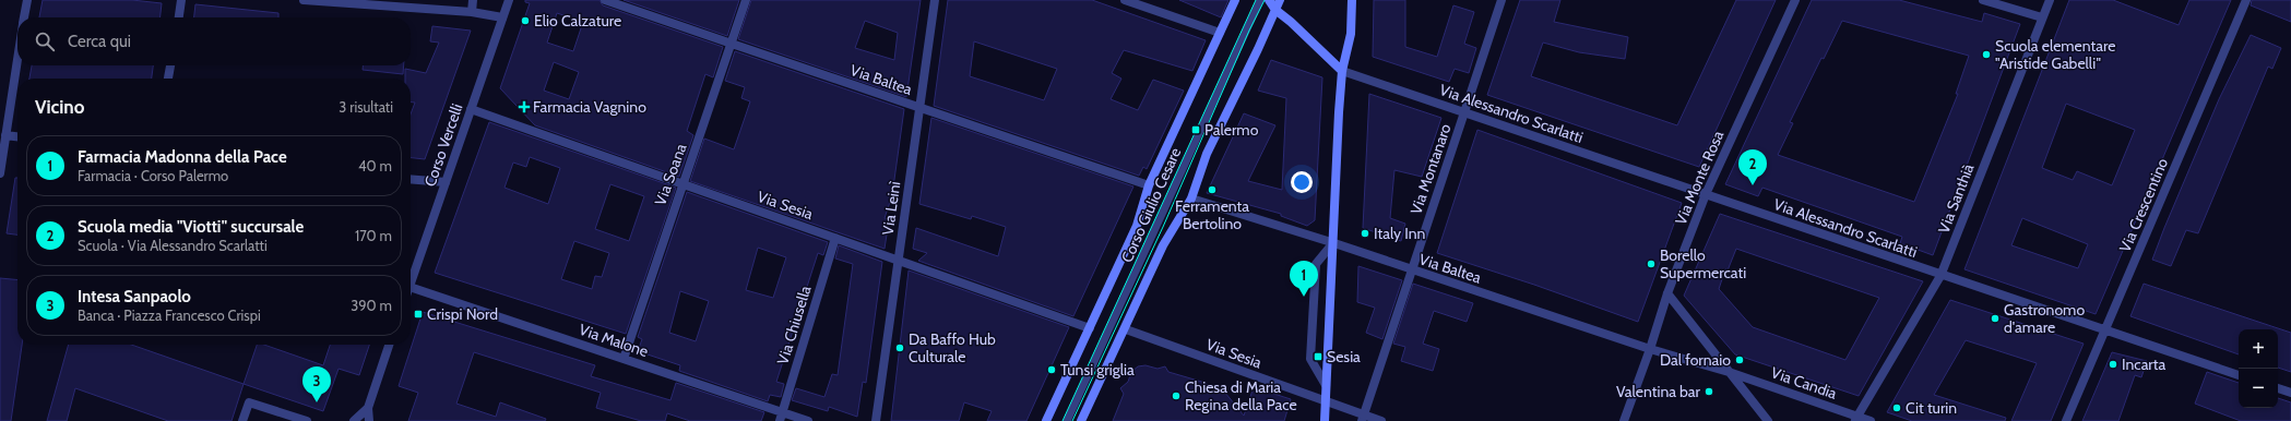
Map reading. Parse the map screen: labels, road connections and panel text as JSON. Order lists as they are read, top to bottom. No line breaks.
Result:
{"streets":{"main road":["Corso Giulio Cesare"],"street":["Via Baltea","Via Alessandro Scarlatti","Corso Vercelli","Via Montanaro","Via Soana","Via Monte Rosa","Via Santhià","Via Sesia","Via Crescentino","Via Leinì","Via Chiusella","Via Malone","Via Candia"]},"crossings":[["Via Baltea","Via Montanaro"],["Via Baltea","Via Soana"],["Via Baltea","Via Monte Rosa"],["Via Baltea","Corso Giulio Cesare"],["Via Baltea","Via Leinì"],["Via Baltea","Via Candia"],["Via Alessandro Scarlatti","Via Montanaro"],["Via Alessandro Scarlatti","Via Monte Rosa"],["Via Alessandro Scarlatti","Via Santhià"],["Via Alessandro Scarlatti","Via Crescentino"],["Corso Vercelli","Via Sesia"],["Via Montanaro","Via Sesia"],["Via Soana","Via Sesia"],["Via Soana","Via Malone"],["Via Santhià","Via Candia"],["Via Sesia","Corso Giulio Cesare"],["Via Sesia","Via Leinì"],["Via Sesia","Via Chiusella"],["Via Chiusella","Via Malone"]],"places":{"other":["Elio Calzature","Scuola elementare \"Aristide Gabelli\"","Ferramenta Bertolino","Italy Inn","Borello Supermercati","Gastronomo d'amare","Da Baffo Hub Culturale","Dal fornaio","Incarta","Tunsi griglia","Valentina bar","Chiesa di Maria Regina della Pace","Cit turin"],"health":["Farmacia Vagnino"],"transit":["Palermo","Crispi Nord","Sesia"]},"page":{"search":"Cerca qui","heading":["Vicino","3 risultati"],"list":[{"mark":"1","name":"Farmacia Madonna della Pace","note":"Farmacia · Corso Palermo","value":"40 m"},{"mark":"2","name":"Scuola media \"Viotti\" succursale","note":"Scuola · Via Alessandro Scarlatti","value":"170 m"},{"mark":"3","name":"Intesa Sanpaolo","note":"Banca · Piazza Francesco Crispi","value":"390 m"}],"pins":["2","1","3"],"map_buttons":["+","−"]}}
